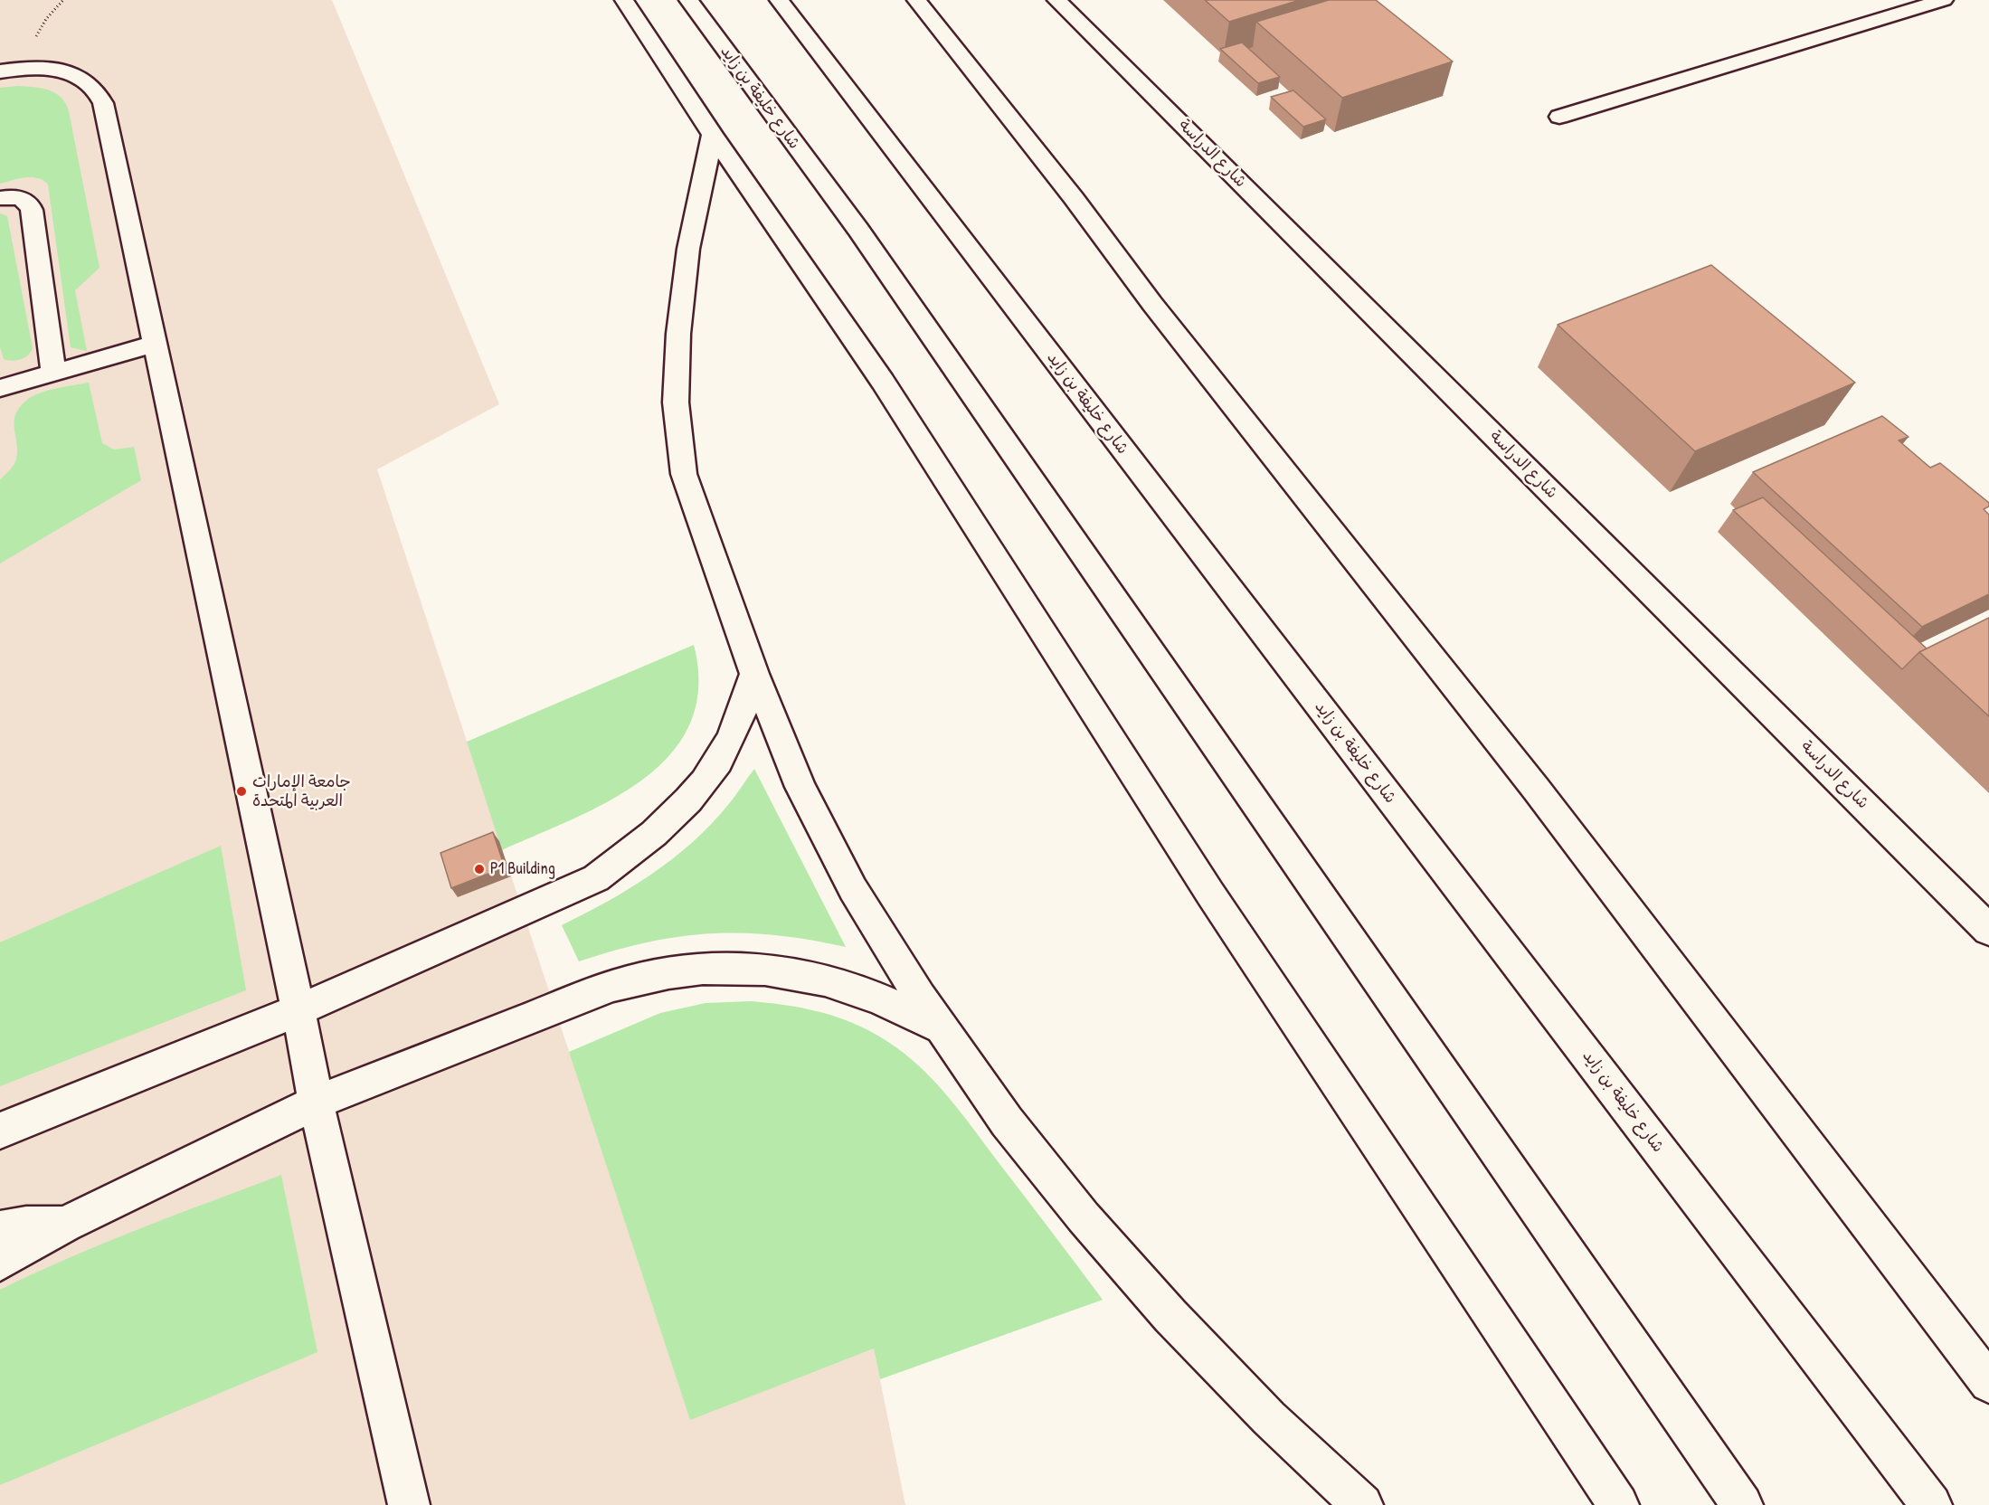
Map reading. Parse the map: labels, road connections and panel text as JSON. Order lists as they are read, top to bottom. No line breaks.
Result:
{"streets":{"main road":["شارع خليفة بن زايد","شارع الدراسة"]},"places":["جامعة الإمارات العربية المتحدة","P1 Building"]}
